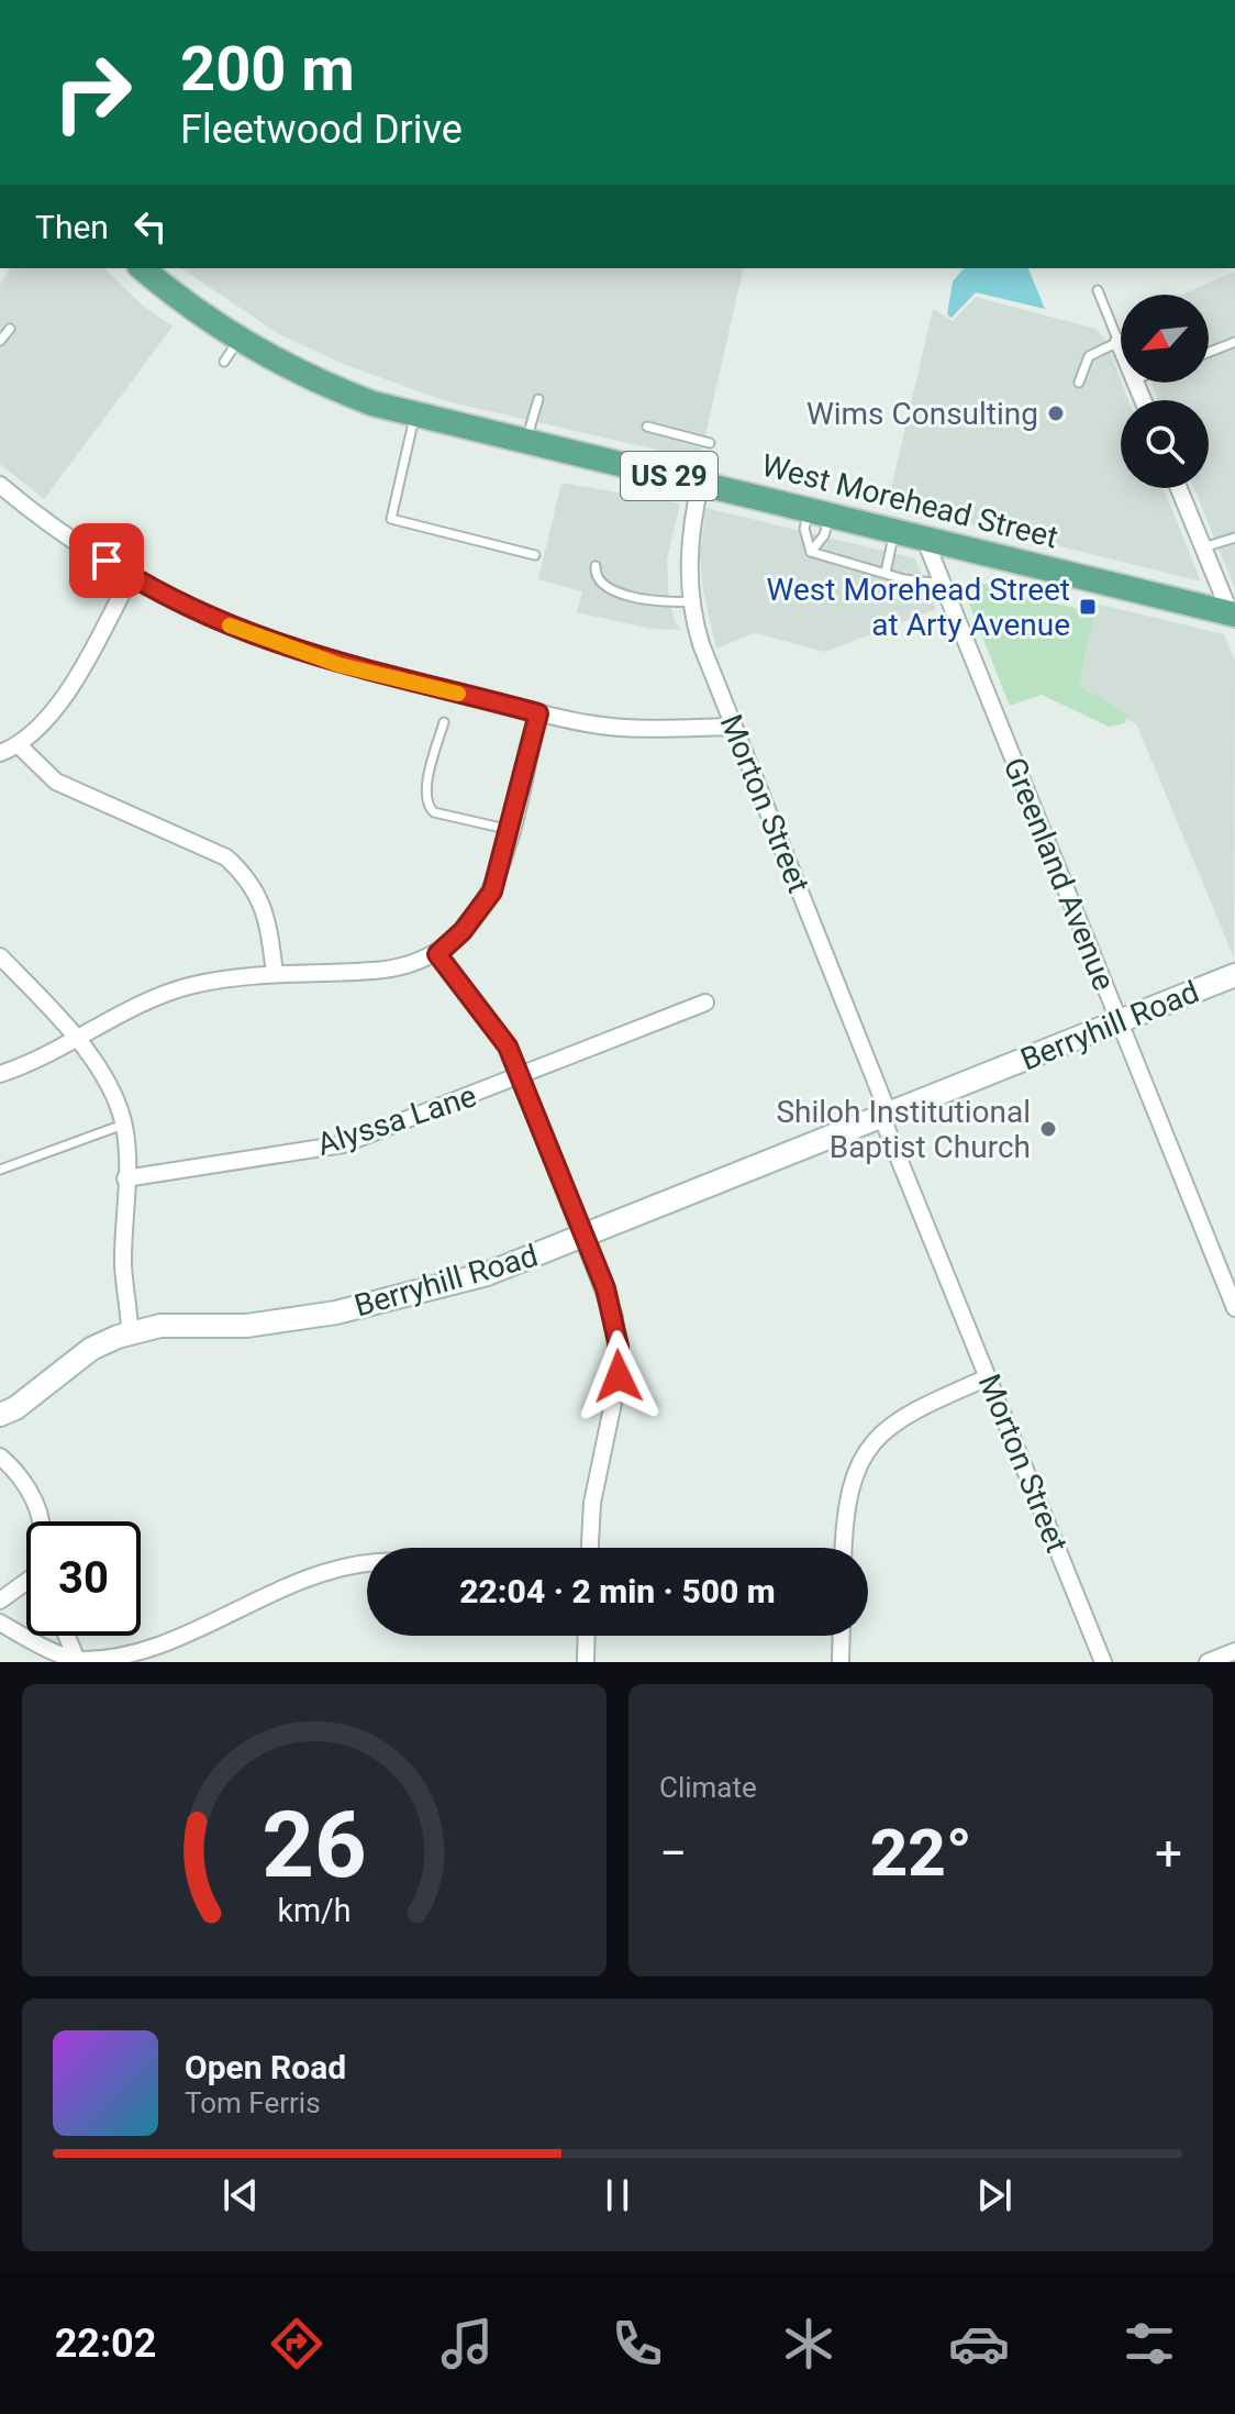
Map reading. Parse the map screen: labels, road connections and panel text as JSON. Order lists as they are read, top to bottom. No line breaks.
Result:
{"streets":{"main road":["US 29","West Morehead Street"],"street":["Morton Street","Greenland Avenue","Berryhill Road","Alyssa Lane"]},"crossings":[["West Morehead Street","Morton Street"],["West Morehead Street","Greenland Avenue"],["Morton Street","Berryhill Road"],["Greenland Avenue","Berryhill Road"]],"places":{"other":["Wims Consulting","Shiloh Institutional Baptist Church"],"transit":["West Morehead Street at Arty Avenue"]},"north":"bottom left","page":{"turn":["200 m","Fleetwood Drive"],"then":"Then","limit":"30","trip":"22:04 · 2 min · 500 m","tile":"Climate","heat":["−","22°","+"],"song":["Open Road","Tom Ferris"],"tabs":"22:02","gauge":["26","km/h"]}}
